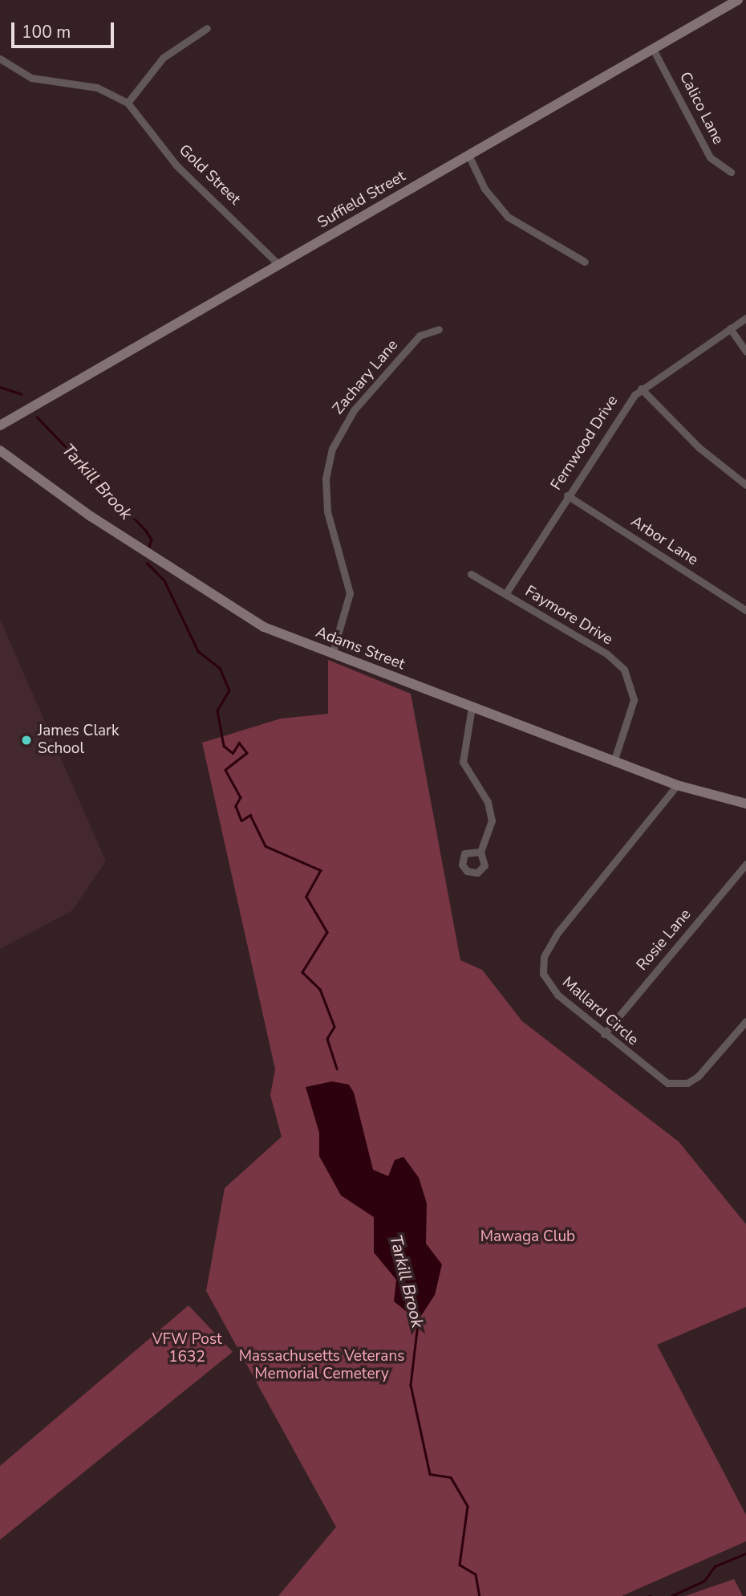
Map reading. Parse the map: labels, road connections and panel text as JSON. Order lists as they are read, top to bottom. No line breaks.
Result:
{"streets":{"main road":["Suffield Street","Adams Street"],"street":["Calico Lane","Gold Street","Zachary Lane","Fernwood Drive","Arbor Lane","Faymore Drive","Rosie Lane","Mallard Circle"]},"crossings":[["Calico Lane","Suffield Street"],["Gold Street","Suffield Street"],["Zachary Lane","Adams Street"],["Fernwood Drive","Arbor Lane"],["Fernwood Drive","Faymore Drive"],["Faymore Drive","Adams Street"],["Adams Street","Mallard Circle"],["Rosie Lane","Mallard Circle"]],"water":["Tarkill Brook"],"parks":["Mawaga Club","VFW Post 1632","Massachusetts Veterans Memorial Cemetery"],"places":["James Clark School"],"scale_bar":"100 m"}
